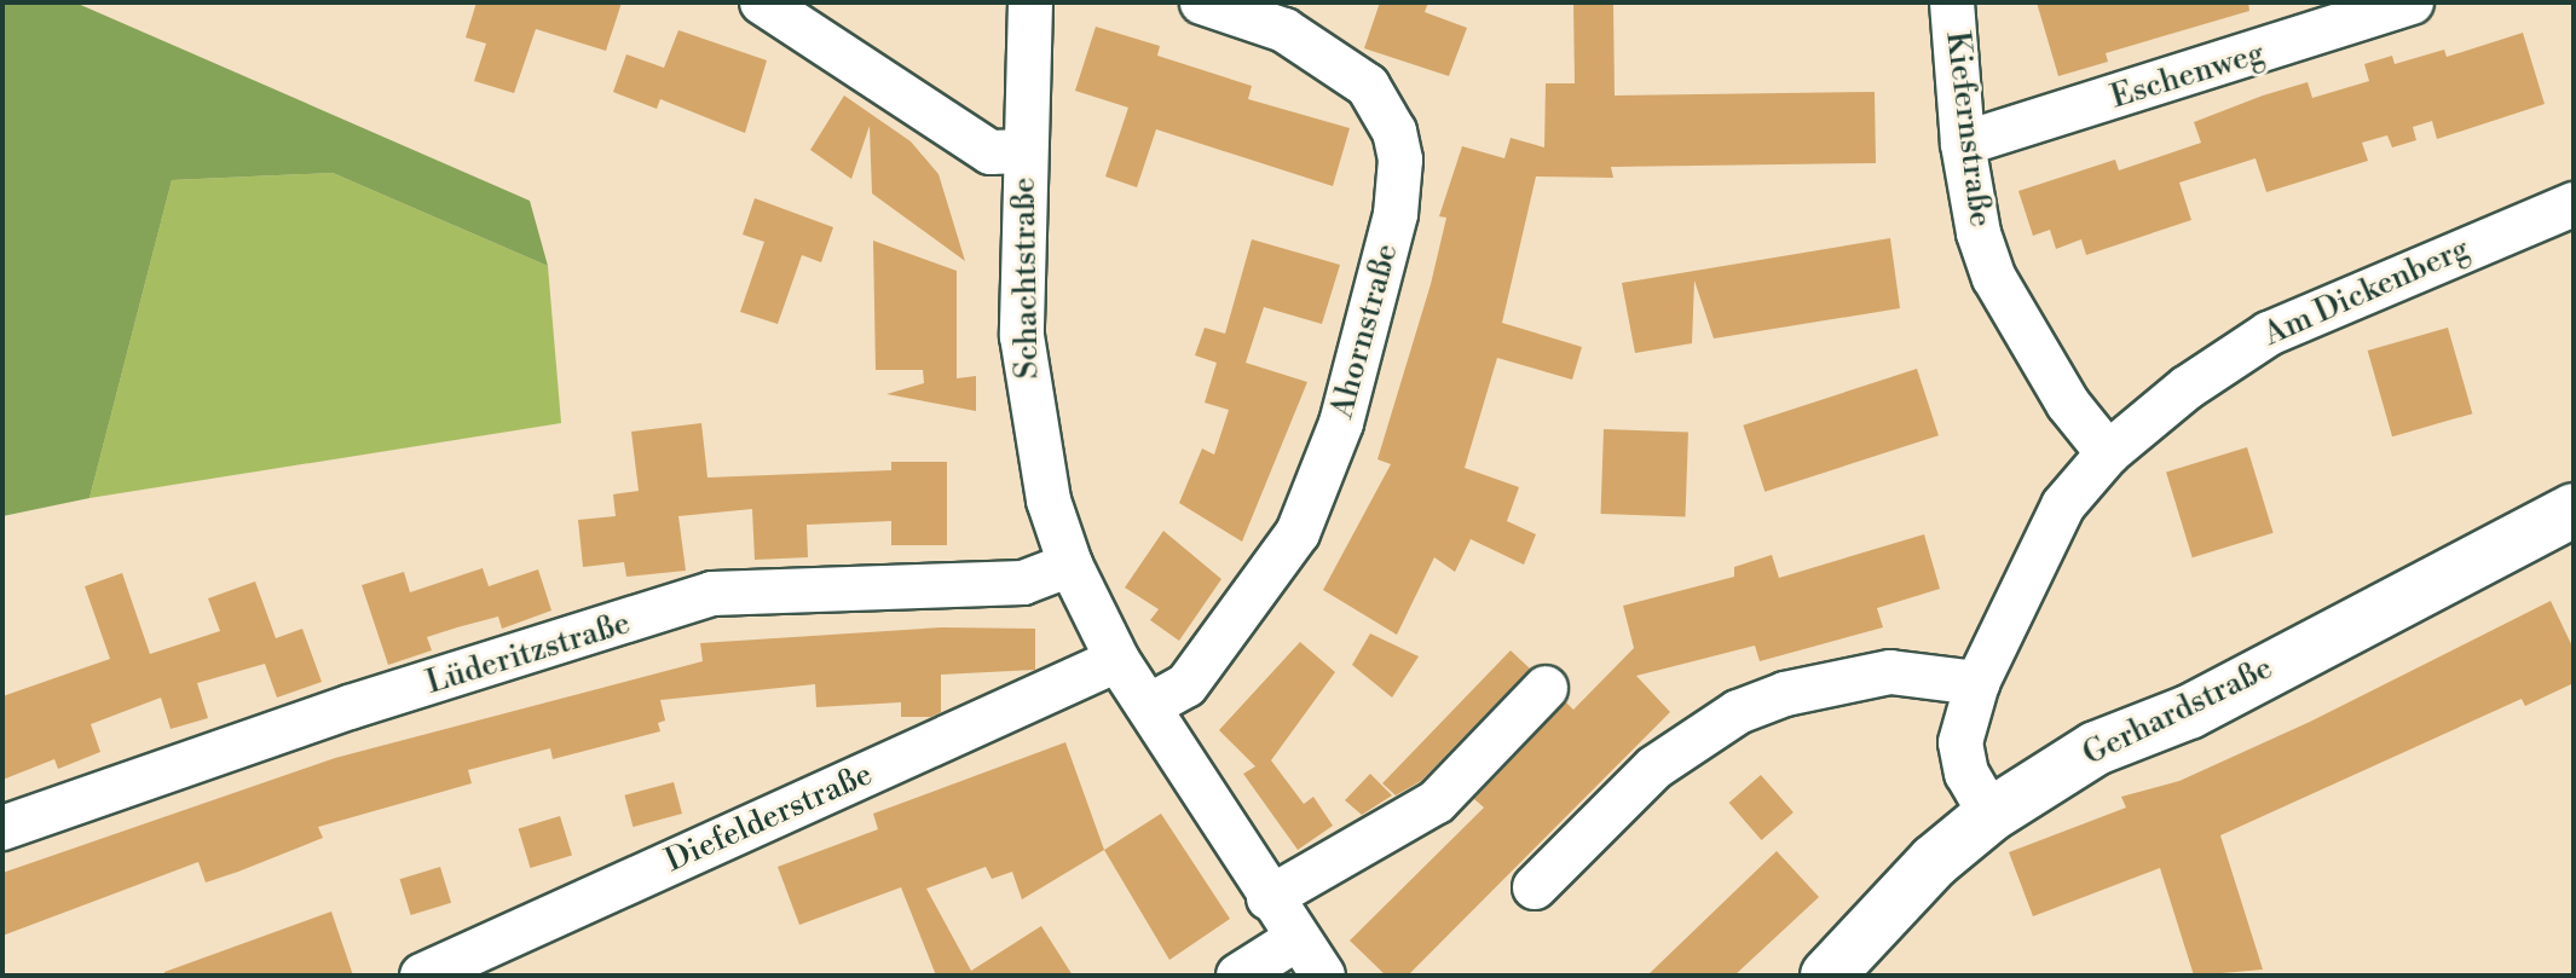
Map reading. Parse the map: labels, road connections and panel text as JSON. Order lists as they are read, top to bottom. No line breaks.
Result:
{"streets":{"street":["Eschenweg","Kiefernstraße","Schachtstraße","Am Dickenberg","Ahornstraße","Lüderitzstraße","Gerhardstraße","Diefelderstraße"]},"crossings":[["Eschenweg","Kiefernstraße"],["Kiefernstraße","Am Dickenberg"],["Schachtstraße","Ahornstraße"],["Schachtstraße","Lüderitzstraße"],["Schachtstraße","Diefelderstraße"],["Am Dickenberg","Gerhardstraße"]]}
